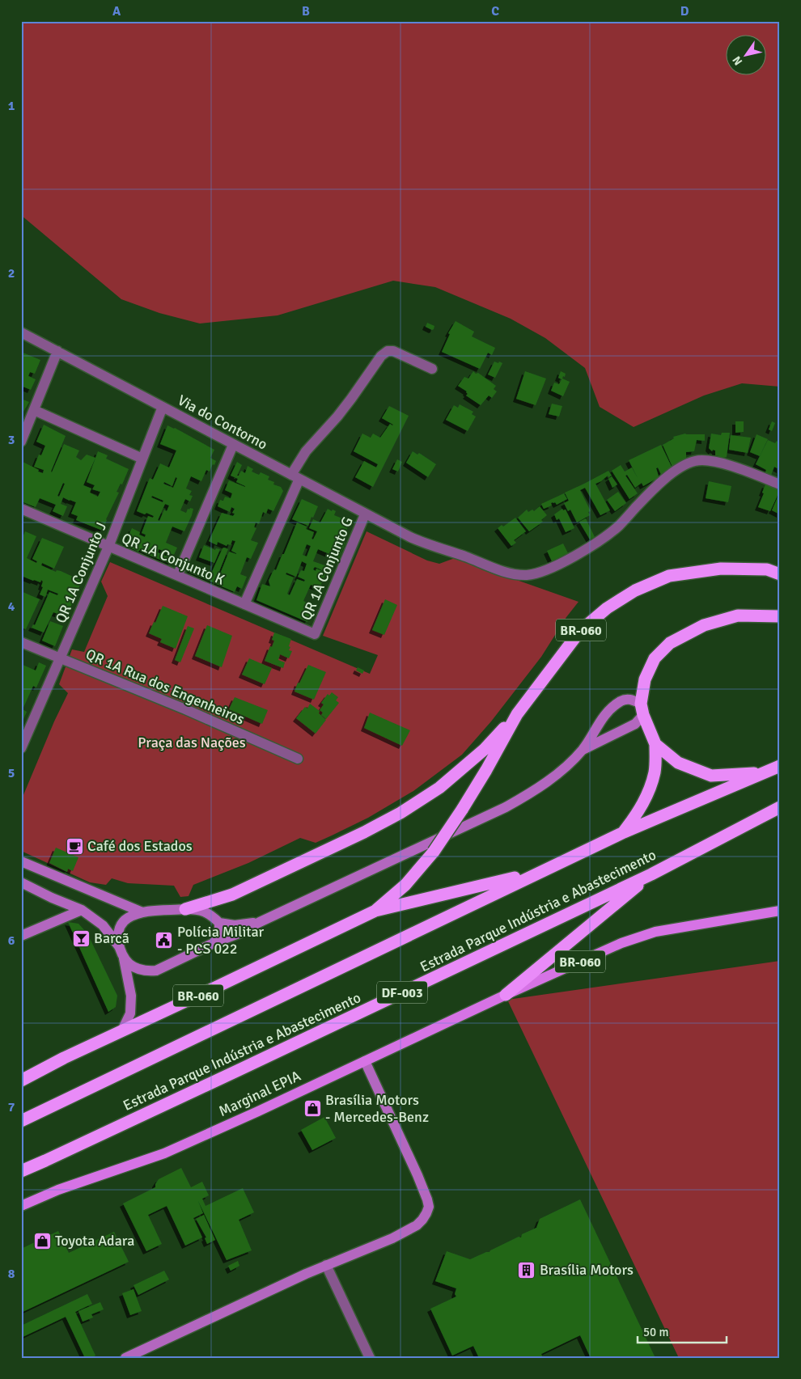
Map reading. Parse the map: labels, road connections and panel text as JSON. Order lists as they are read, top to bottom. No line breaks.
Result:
{"streets":{"highway":["BR-060","Estrada Parque Indústria e Abastecimento","DF-003"],"main road":["Marginal EPIA"],"street":["Via do Contorno","QR 1A Conjunto K","QR 1A Conjunto G","QR 1A Conjunto J","QR 1A Rua dos Engenheiros"]},"crossings":[["Via do Contorno","QR 1A Conjunto G"],["Via do Contorno","QR 1A Conjunto J"],["QR 1A Conjunto K","QR 1A Conjunto G"],["QR 1A Conjunto K","QR 1A Conjunto J"],["QR 1A Conjunto J","QR 1A Rua dos Engenheiros"],["BR-060","Marginal EPIA"]],"parks":["Praça das Nações"],"places":{"cafe":["Café dos Estados"],"bar":["Barcã"],"public building":["Polícia Militar - PCS 022"],"shop":["Brasília Motors - Mercedes-Benz","Toyota Adara"],"building":["Brasília Motors"]},"scale_bar":"50 m","north":"bottom left","grid":{"columns":["A","B","C","D"],"rows":["1","2","3","4","5","6","7","8"]}}
